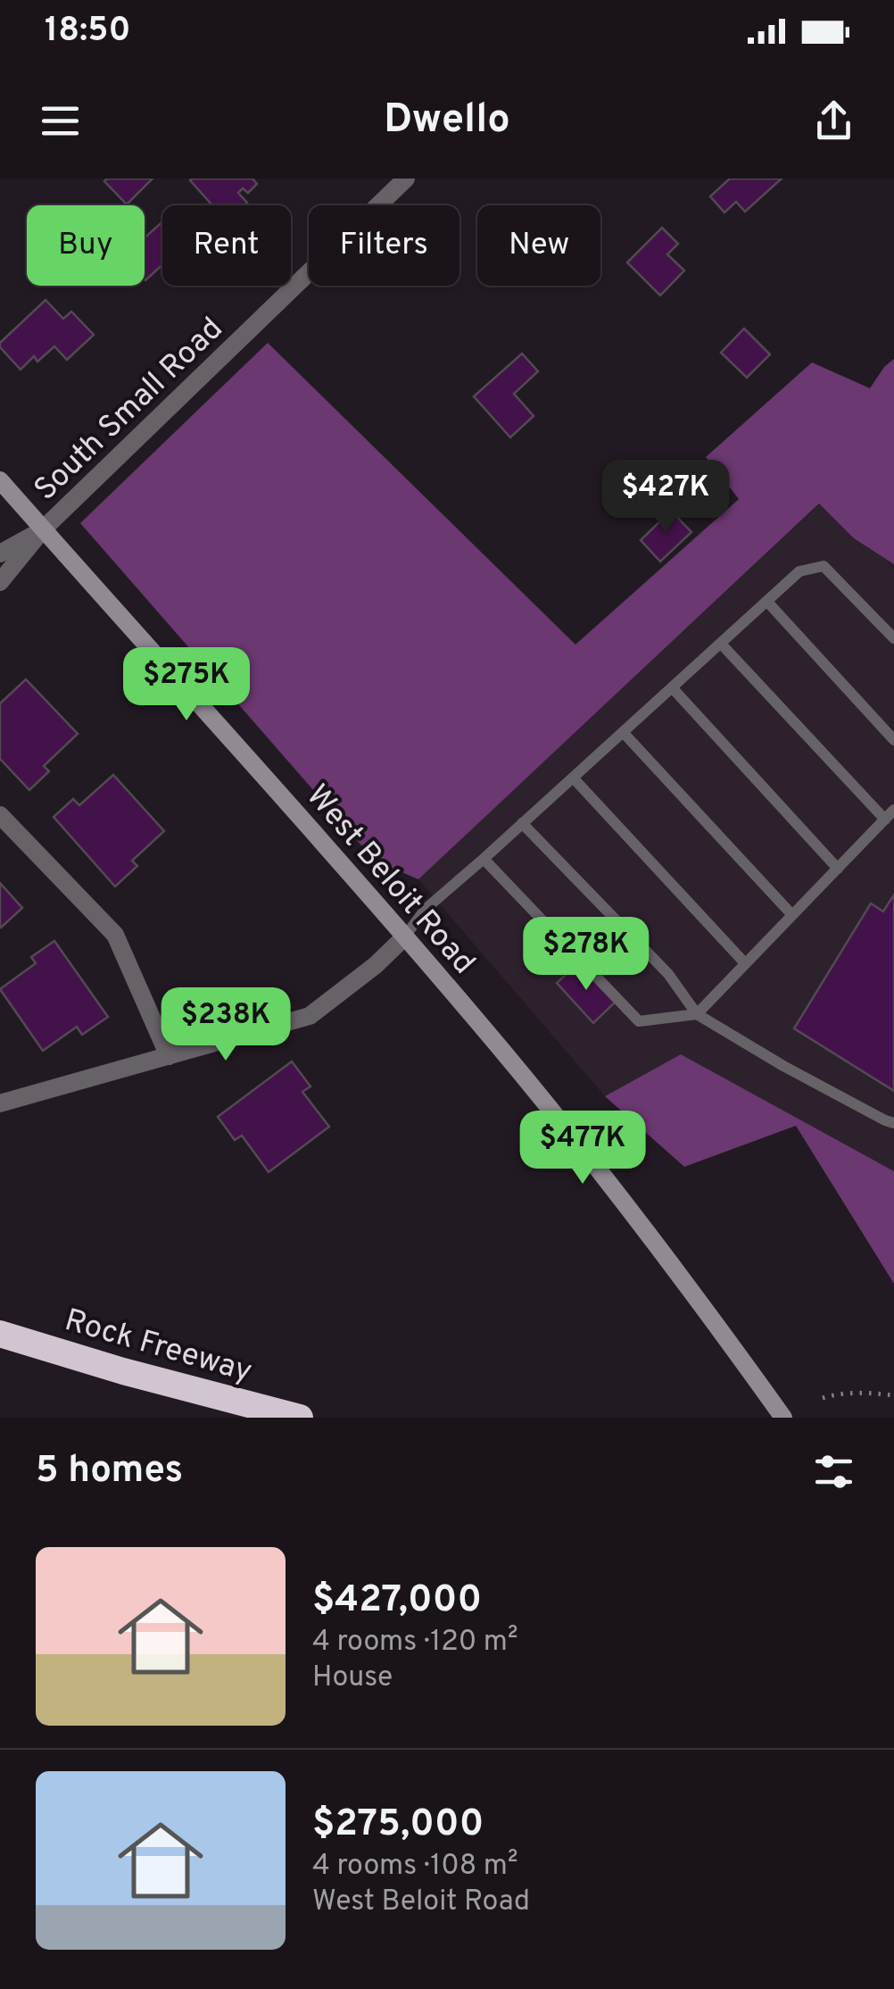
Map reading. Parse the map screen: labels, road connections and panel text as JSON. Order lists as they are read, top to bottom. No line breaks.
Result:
{"streets":{"highway":["Rock Freeway"],"main road":["West Beloit Road"],"street":["South Small Road"]},"crossings":[["South Small Road","West Beloit Road"]],"page":{"status":"18:50","header":"Dwello","chip":["Buy","Rent","Filters","New"],"price":["$427K","$275K","$278K","$238K","$477K"],"heading":"5 homes","list":[{"name":"$427,000","note":"4 rooms · 120 m² · House"},{"name":"$275,000","note":"4 rooms · 108 m² · West Beloit Road"}]}}
